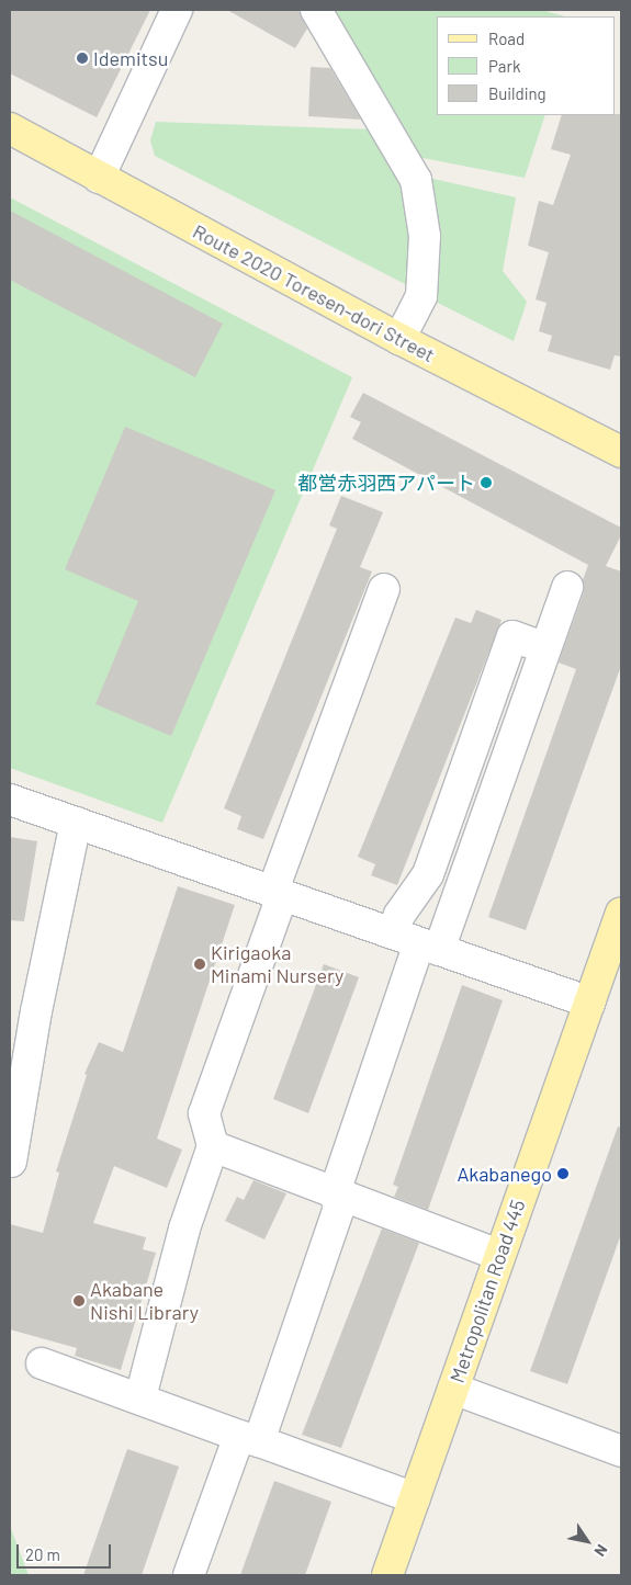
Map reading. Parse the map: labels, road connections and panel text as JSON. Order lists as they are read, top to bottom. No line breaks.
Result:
{"streets":{"main road":["Route 2020 Toresen-dori Street","Metropolitan Road 445"]},"places":["Idemitsu","都営赤羽西アパート","Kirigaoka Minami Nursery","Akabanego","Akabane Nishi Library"],"legend":["Road","Park","Building"],"scale_bar":"20 m","north":"bottom right"}
